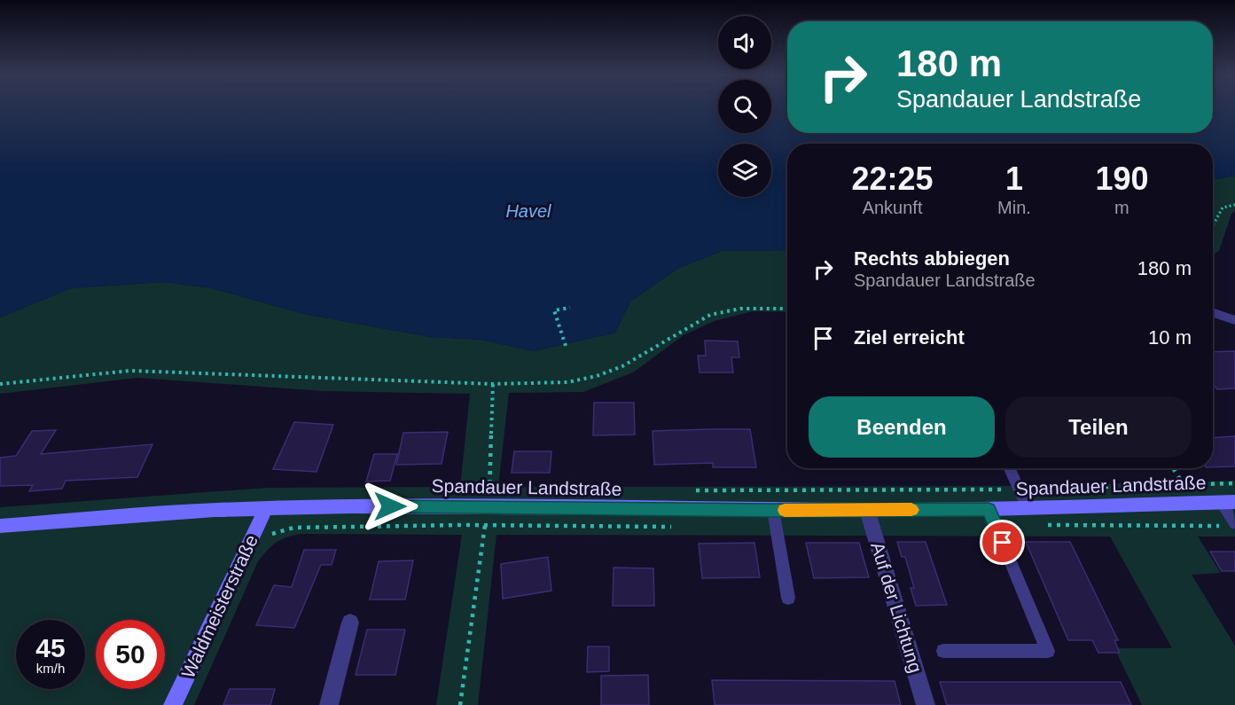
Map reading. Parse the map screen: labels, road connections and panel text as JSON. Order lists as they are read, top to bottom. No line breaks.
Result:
{"streets":{"main road":["Spandauer Landstraße","Waldmeisterstraße"],"street":["Auf der Lichtung"]},"crossings":[["Spandauer Landstraße","Waldmeisterstraße"],["Spandauer Landstraße","Auf der Lichtung"]],"water":["Havel"],"page":{"turn":["180 m","Spandauer Landstraße"],"eta":["22:25","Ankunft","1","Min.","190","m"],"list":[{"name":"Rechts abbiegen","note":"Spandauer Landstraße","value":"180 m"},{"name":"Ziel erreicht","value":"10 m"}],"buttons":["Beenden","Teilen"],"speed":"45 km/h","limit":"50"}}
